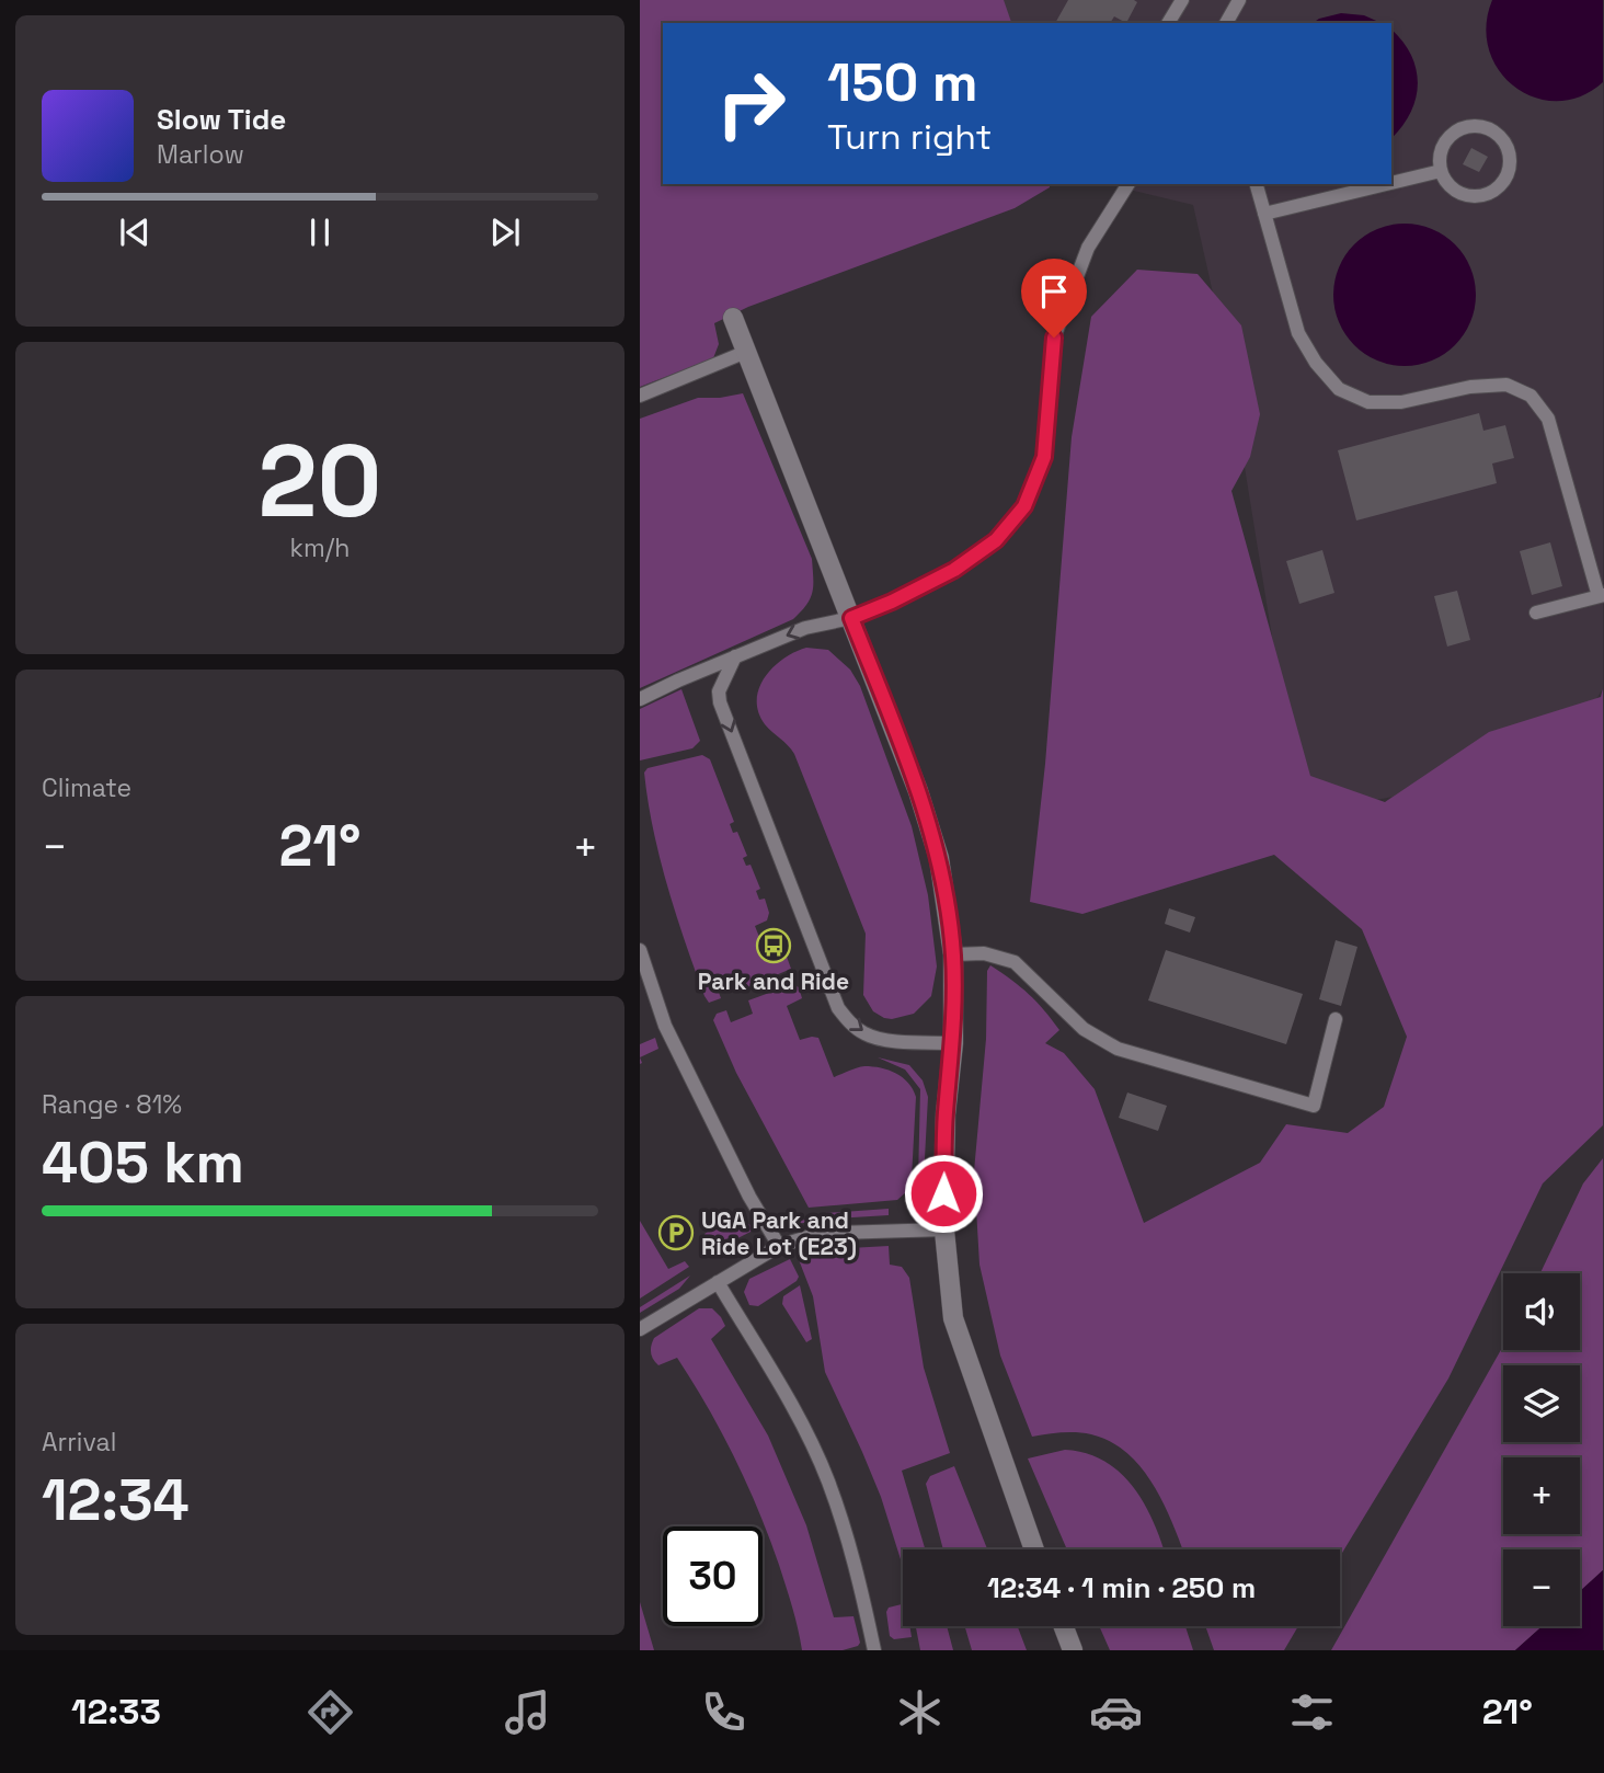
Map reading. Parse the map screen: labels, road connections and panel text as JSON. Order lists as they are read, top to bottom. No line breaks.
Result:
{"places":{"bus stop":["Park and Ride"],"parking":["UGA Park and Ride Lot (E23)"]},"page":{"turn":["150 m","Turn right"],"song":["Slow Tide","Marlow"],"tile":[["20","km/h"],"Climate",["Range · 81%","405 km"],["Arrival","12:34"]],"heat":["−","21°","+"],"map_buttons":["+","−"],"limit":"30","trip":"12:34 · 1 min · 250 m","tabs":["12:33","21°"]}}
